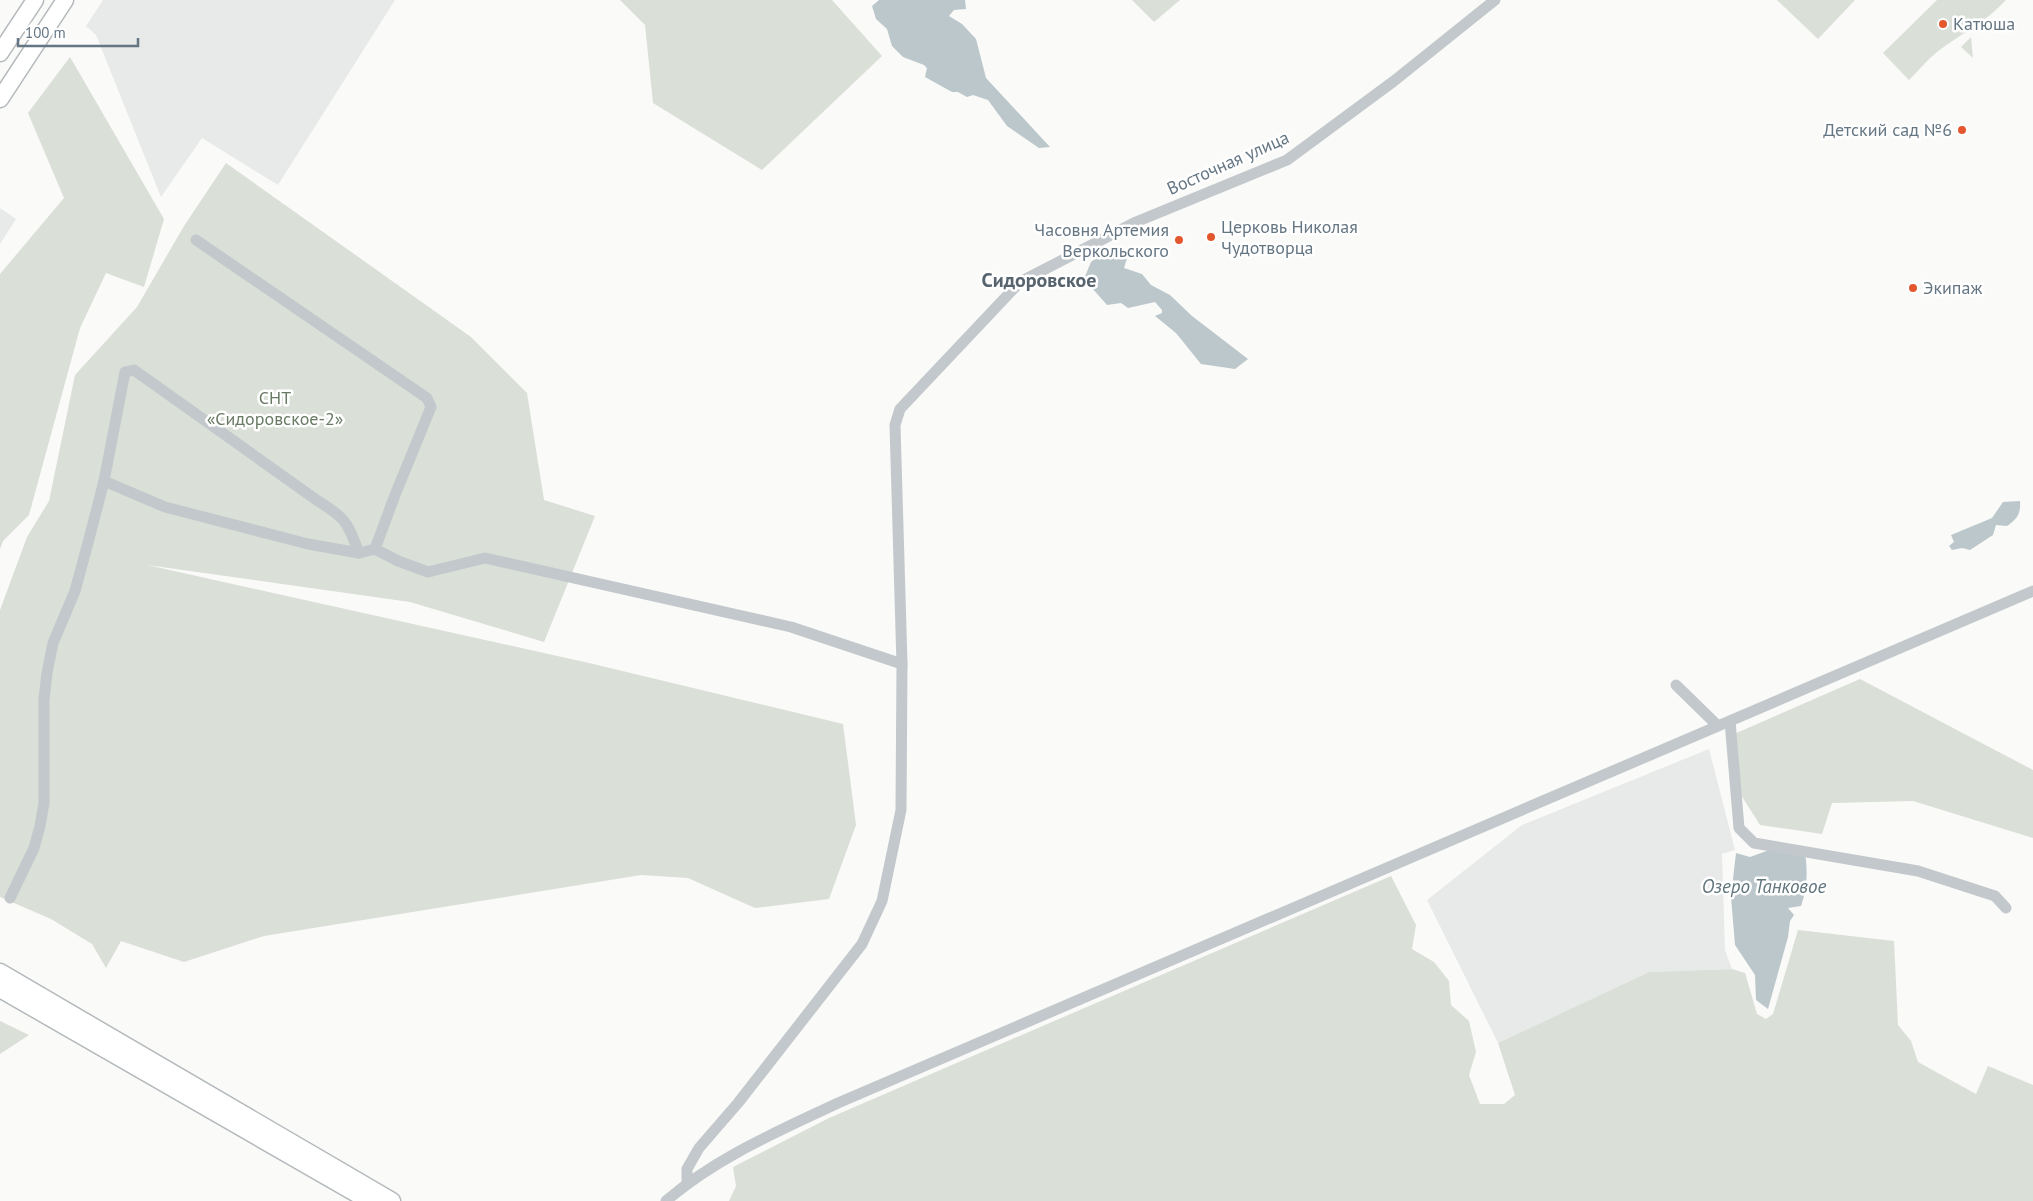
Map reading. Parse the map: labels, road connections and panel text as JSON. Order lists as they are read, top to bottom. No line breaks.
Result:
{"streets":{"street":["Восточная улица"]},"districts":["Сидоровское"],"water":["Озеро Танковое"],"parks":["СНТ «Сидоровское-2»"],"places":["Катюша","Детский сад №6","Церковь Николая Чудотворца","Часовня Артемия Веркольского","Экипаж"],"scale_bar":"100 m"}
